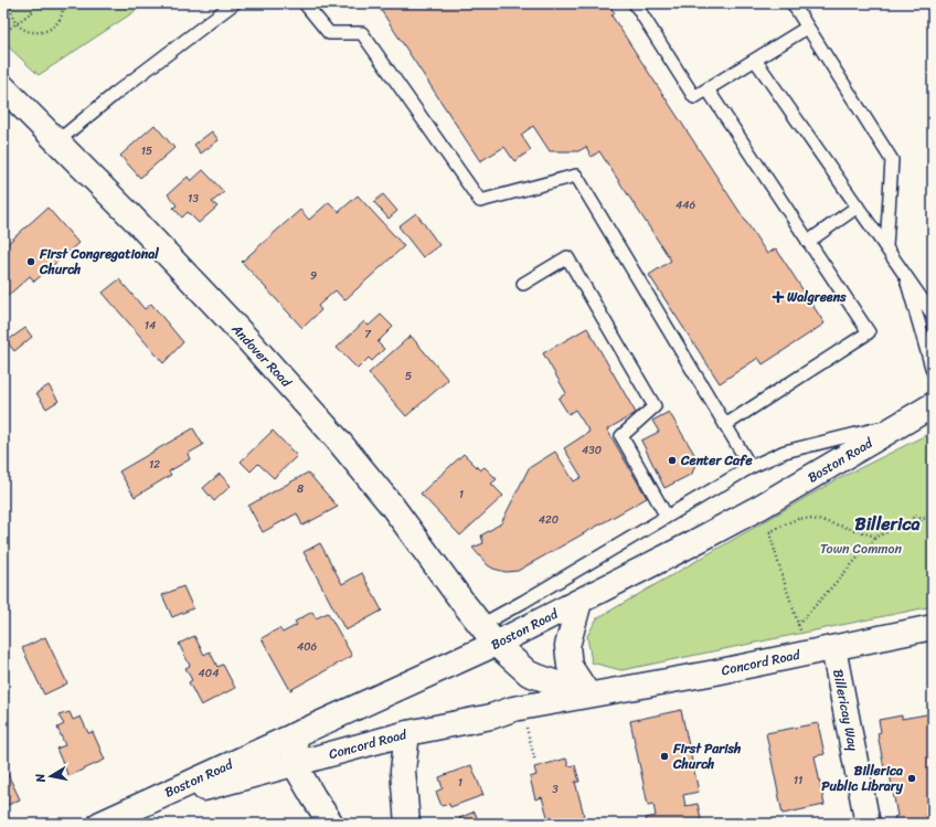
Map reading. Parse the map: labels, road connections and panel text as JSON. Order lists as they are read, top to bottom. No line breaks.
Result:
{"streets":{"main road":["Andover Road","Boston Road","Concord Road","Billericay Way"]},"crossings":[["Andover Road","Boston Road"],["Boston Road","Concord Road"],["Concord Road","Billericay Way"]],"districts":["Billerica"],"parks":["Town Common"],"places":{"other":["First Congregational Church","Center Cafe","First Parish Church","Billerica Public Library"],"health":["Walgreens"]},"house_numbers":["15","13","446","9","14","7","5","430","12","8","1","420","406","404","11","1","3"],"north":"left"}
